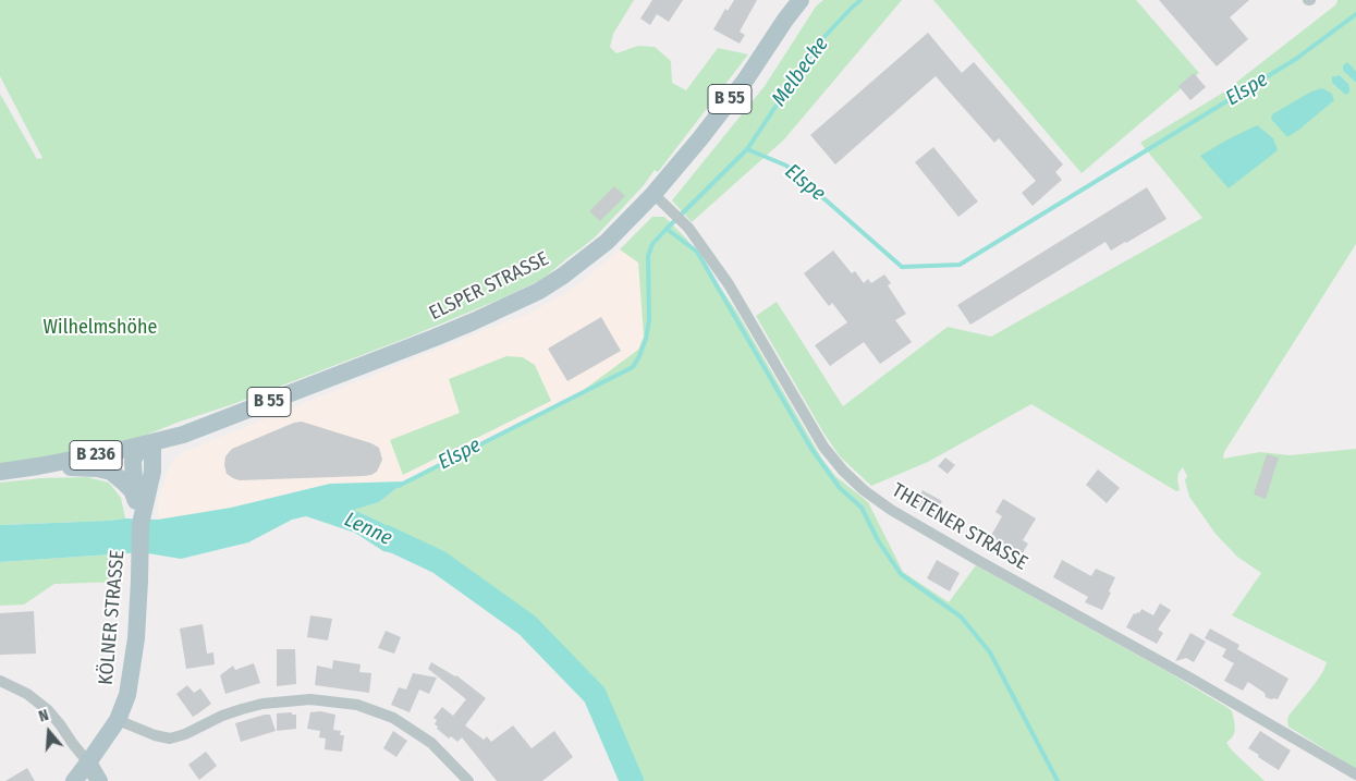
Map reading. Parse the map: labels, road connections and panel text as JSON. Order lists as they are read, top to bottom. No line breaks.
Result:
{"streets":{"main road":["B 55","ELSPER STRASSE","B 236","KÖLNER STRASSE"],"street":["THETENER STRASSE"]},"crossings":[["B 55","ELSPER STRASSE"],["B 55","B 236"],["B 55","KÖLNER STRASSE"],["ELSPER STRASSE","B 236"],["ELSPER STRASSE","THETENER STRASSE"],["ELSPER STRASSE","KÖLNER STRASSE"],["B 236","KÖLNER STRASSE"]],"water":["Melbecke","Elspe","Lenne"],"parks":["Wilhelmshöhe"],"north":"top"}
